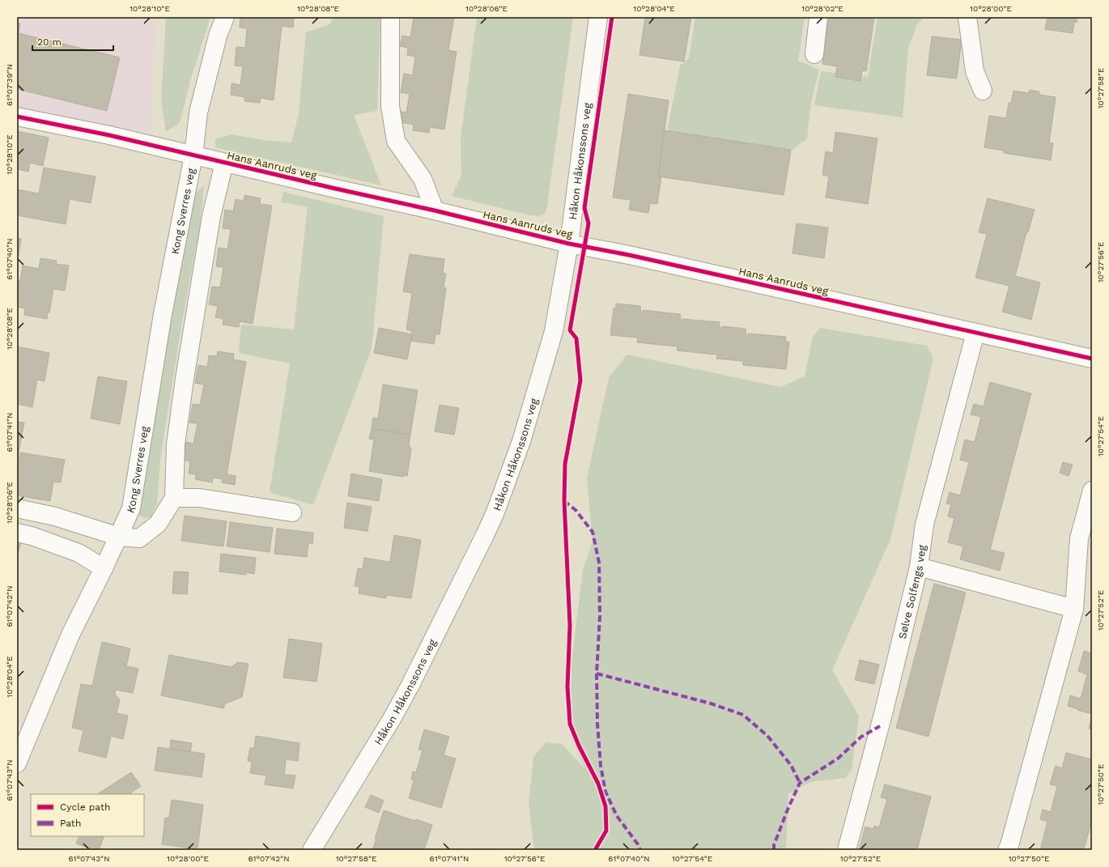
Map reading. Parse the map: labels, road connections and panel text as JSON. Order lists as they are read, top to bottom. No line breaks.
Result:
{"streets":{"street":["Håkon Håkonssons veg","Hans Aanruds veg","Kong Sverres veg","Sølve Solfengs veg"]},"crossings":[["Håkon Håkonssons veg","Hans Aanruds veg"],["Hans Aanruds veg","Kong Sverres veg"],["Hans Aanruds veg","Sølve Solfengs veg"]],"legend":["Cycle path","Path"],"scale_bar":"20 m","coordinates":["10°28'10\"E","10°28'08\"E","10°28'06\"E","10°28'04\"E","10°28'02\"E","10°28'00\"E","61°07'39\"N","10°27'58\"E","61°07'40\"N","10°27'56\"E","61°07'41\"N","10°27'54\"E","61°07'42\"N","10°27'52\"E","61°07'43\"N","10°27'50\"E"]}
